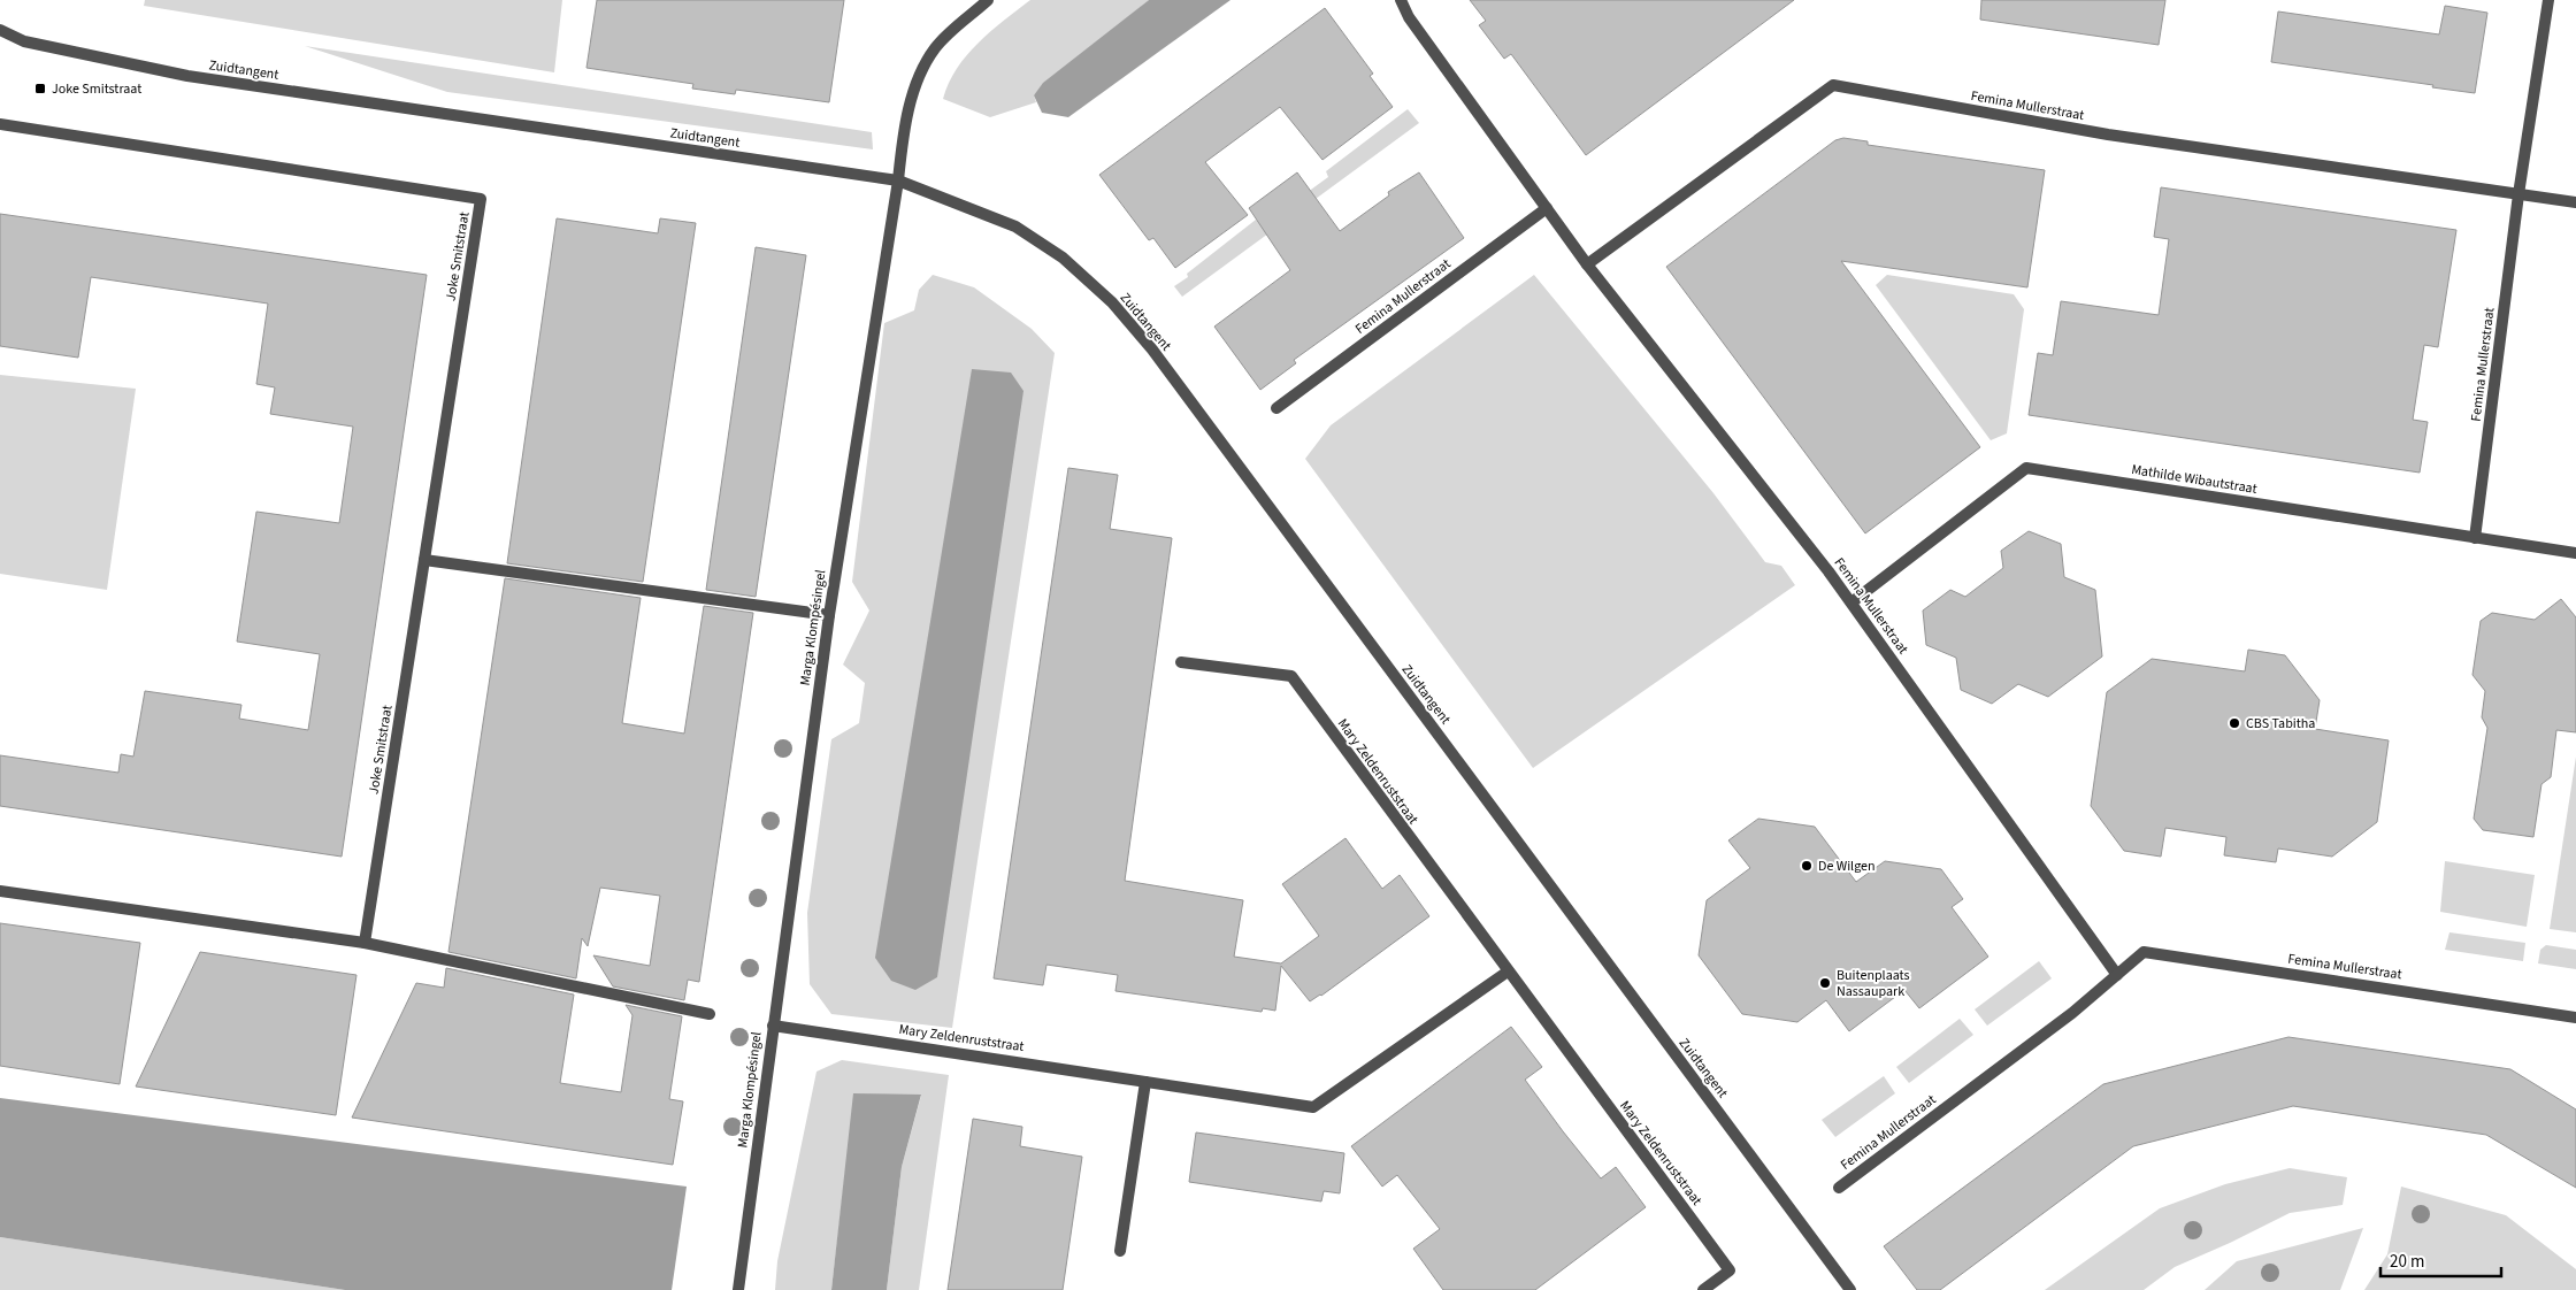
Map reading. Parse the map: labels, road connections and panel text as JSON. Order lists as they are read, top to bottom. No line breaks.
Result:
{"streets":{"street":["Zuidtangent","Femina Mullerstraat","Joke Smitstraat","Mathilde Wibautstraat","Marga Klompésingel","Mary Zeldenruststraat"]},"crossings":[["Zuidtangent","Marga Klompésingel"],["Femina Mullerstraat","Mathilde Wibautstraat"],["Marga Klompésingel","Mary Zeldenruststraat"]],"places":{"transit":["Joke Smitstraat"],"other":["CBS Tabitha","De Wilgen","Buitenplaats Nassaupark"]},"scale_bar":"20 m"}
